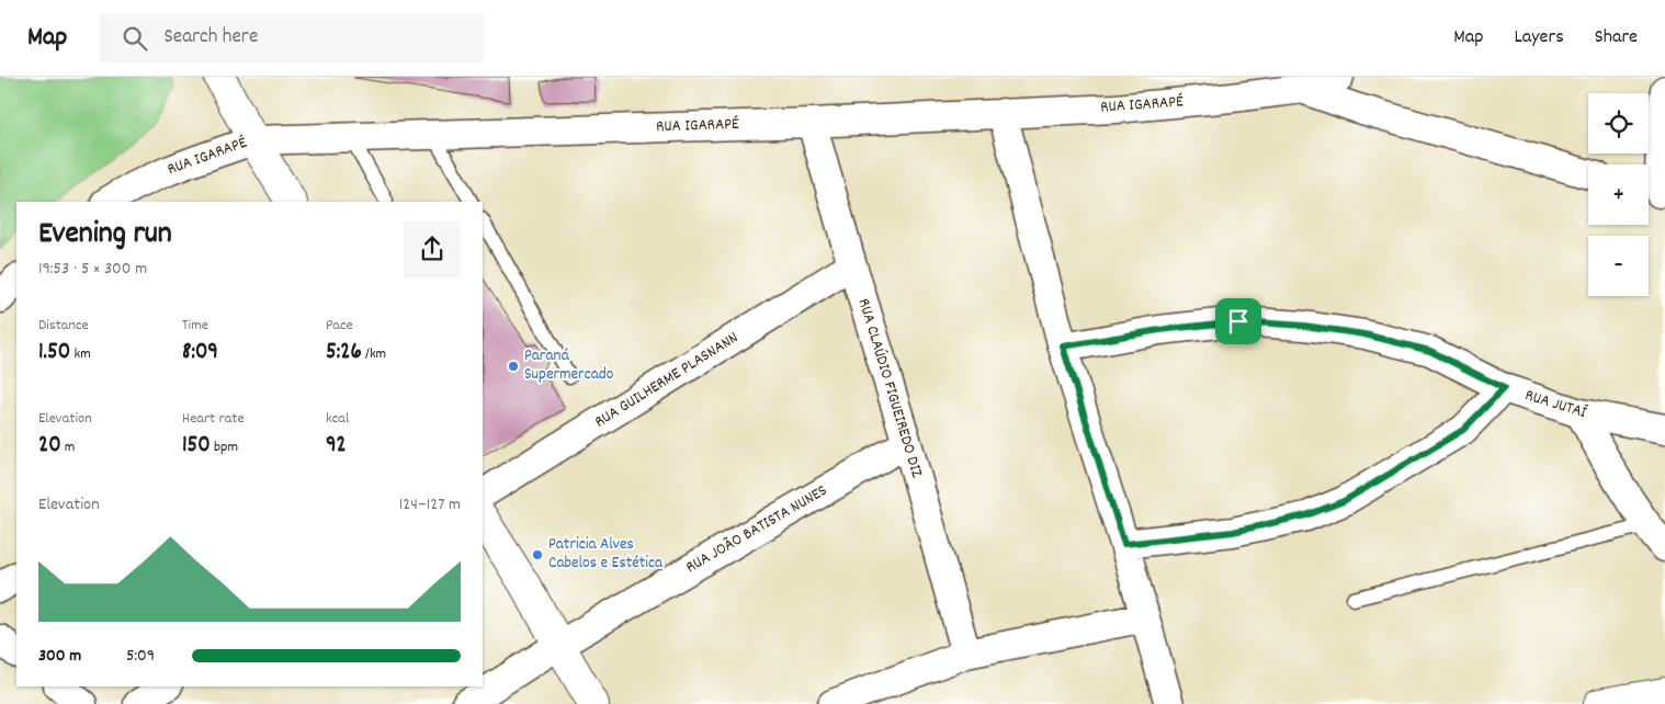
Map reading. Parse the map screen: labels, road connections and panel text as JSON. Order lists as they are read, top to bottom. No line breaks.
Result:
{"streets":{"street":["RUA IGARAPÉ","RUA GUILHERME PLASNANN","RUA CLAÚDIO FIGUEIREDO DIZ","RUA JUTAÍ","RUA JOÃO BATISTA NUNES"]},"crossings":[["RUA IGARAPÉ","RUA CLAÚDIO FIGUEIREDO DIZ"],["RUA GUILHERME PLASNANN","RUA CLAÚDIO FIGUEIREDO DIZ"],["RUA CLAÚDIO FIGUEIREDO DIZ","RUA JOÃO BATISTA NUNES"]],"places":["Paraná Supermercado","Patricia Alves Cabelos e Estética"],"page":{"header":"Map","search":"Search here","nav":["Map","Layers","Share"],"map_buttons":["+","−"],"heading":["Evening run","19:53 · 5 × 300 m"],"stats":[["Distance","1.50 km"],["Time","8:09"],["Pace","5:26 /km"],["Elevation","20 m"],["Heart rate","150 bpm"],["kcal","92"]],"chart":["Elevation","124–127 m"],"list":[{"name":"300 m","note":"5:09"}]}}
